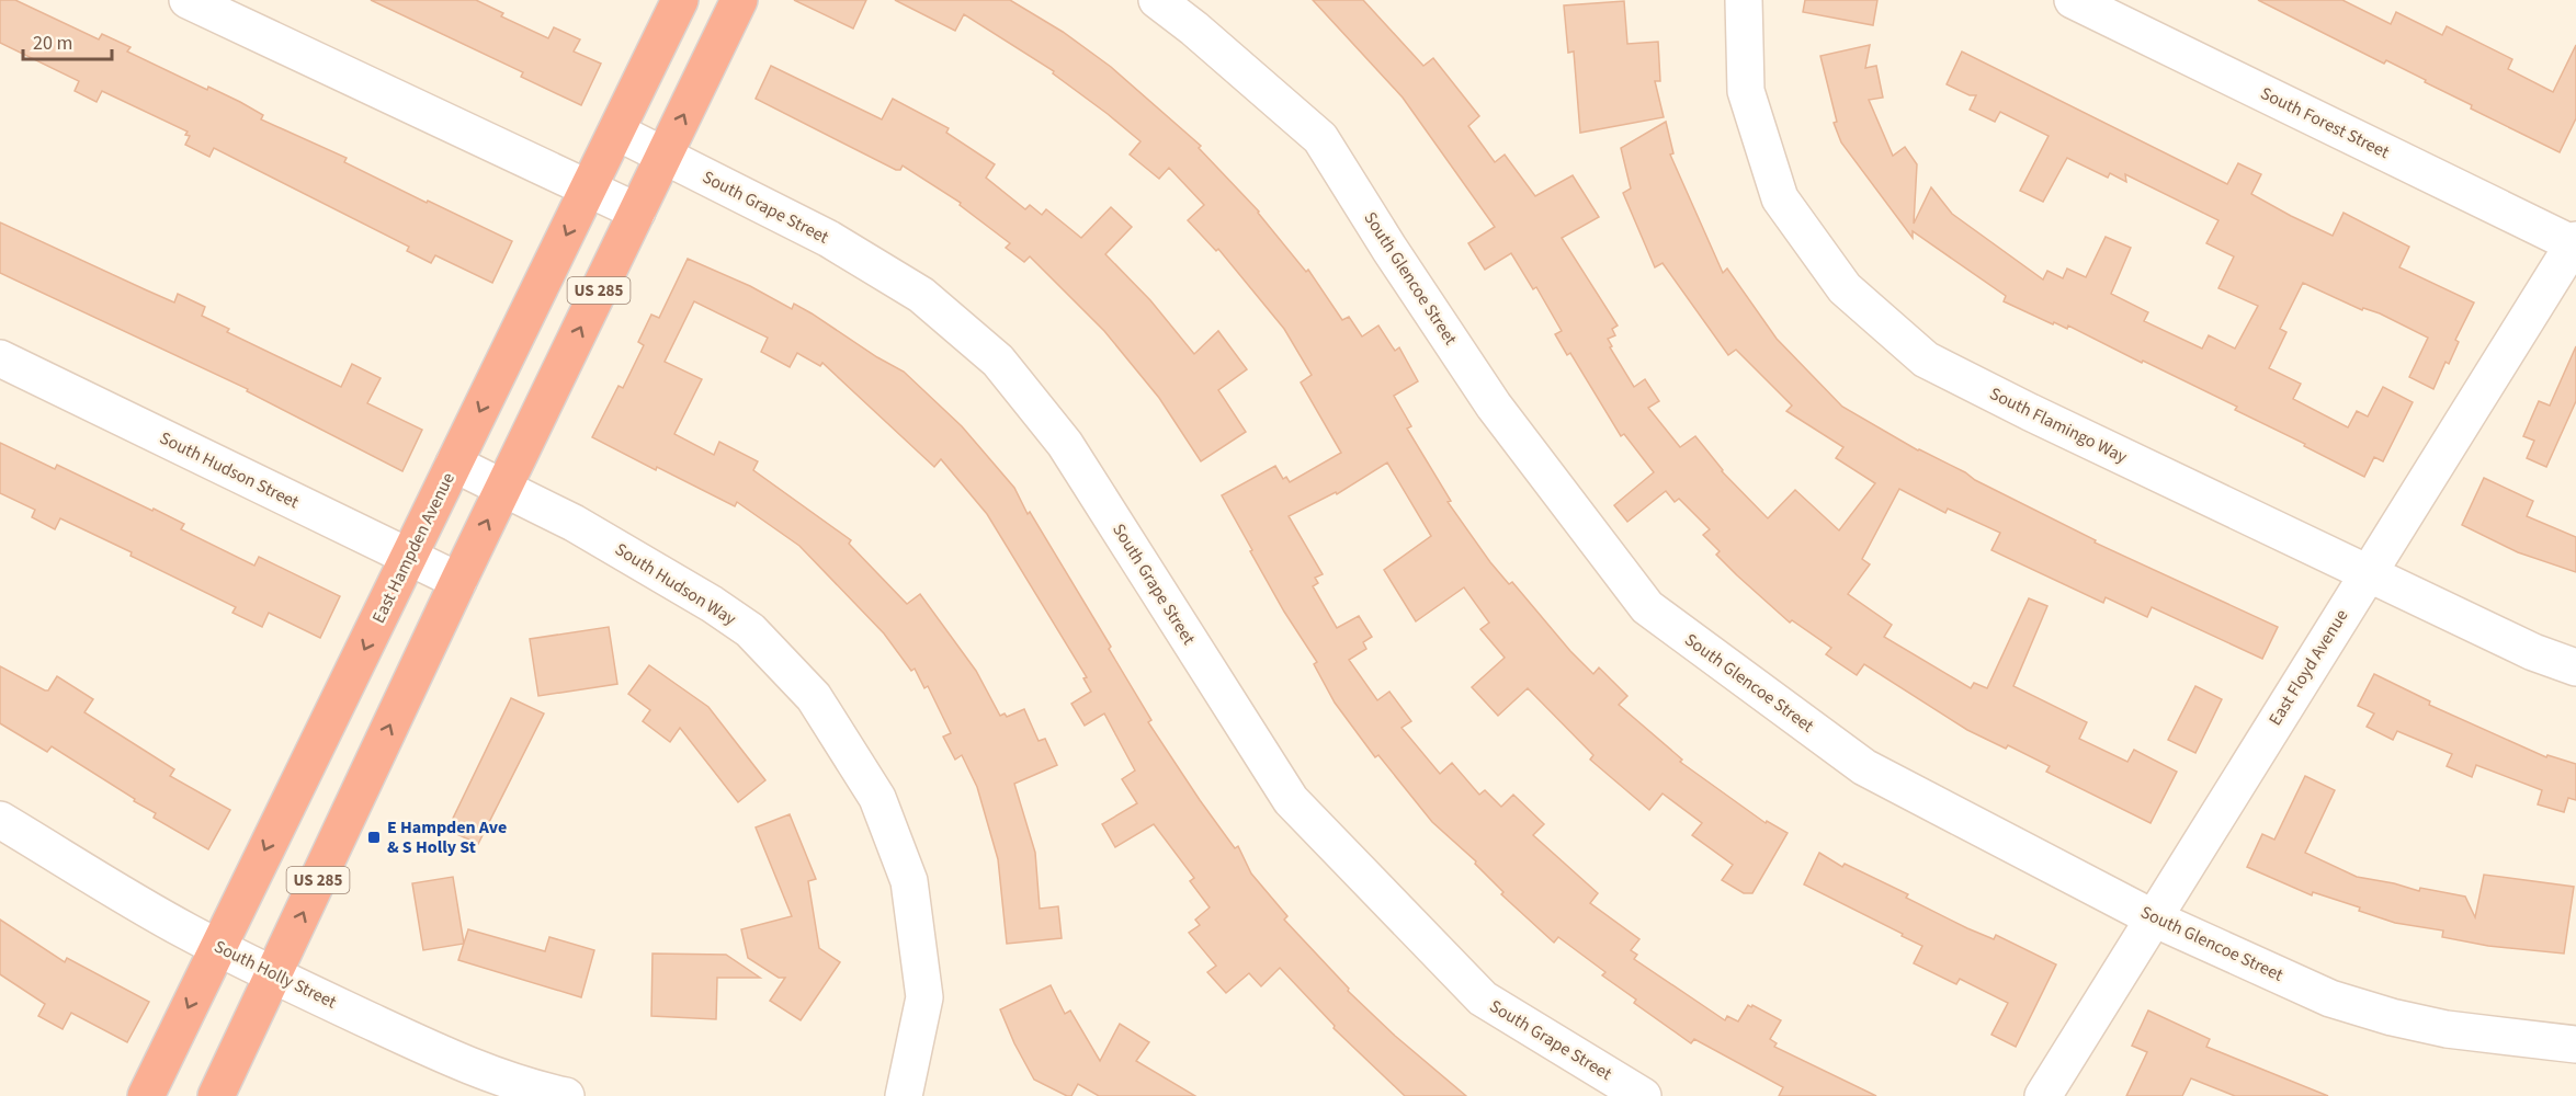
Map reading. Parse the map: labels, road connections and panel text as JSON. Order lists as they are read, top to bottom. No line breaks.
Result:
{"streets":{"highway":["US 285","East Hampden Avenue"],"street":["South Forest Street","South Grape Street","South Glencoe Street","South Flamingo Way","South Hudson Street","South Hudson Way","East Floyd Avenue","South Holly Street"]},"crossings":[["South Forest Street","East Floyd Avenue"],["South Grape Street","US 285"],["South Grape Street","East Hampden Avenue"],["South Glencoe Street","East Floyd Avenue"],["US 285","South Hudson Street"],["US 285","South Hudson Way"],["US 285","South Holly Street"],["South Flamingo Way","East Floyd Avenue"],["South Hudson Street","East Hampden Avenue"],["East Hampden Avenue","South Hudson Way"],["East Hampden Avenue","South Holly Street"]],"places":{"transit":["E Hampden Ave & S Holly St"]},"scale_bar":"20 m"}
